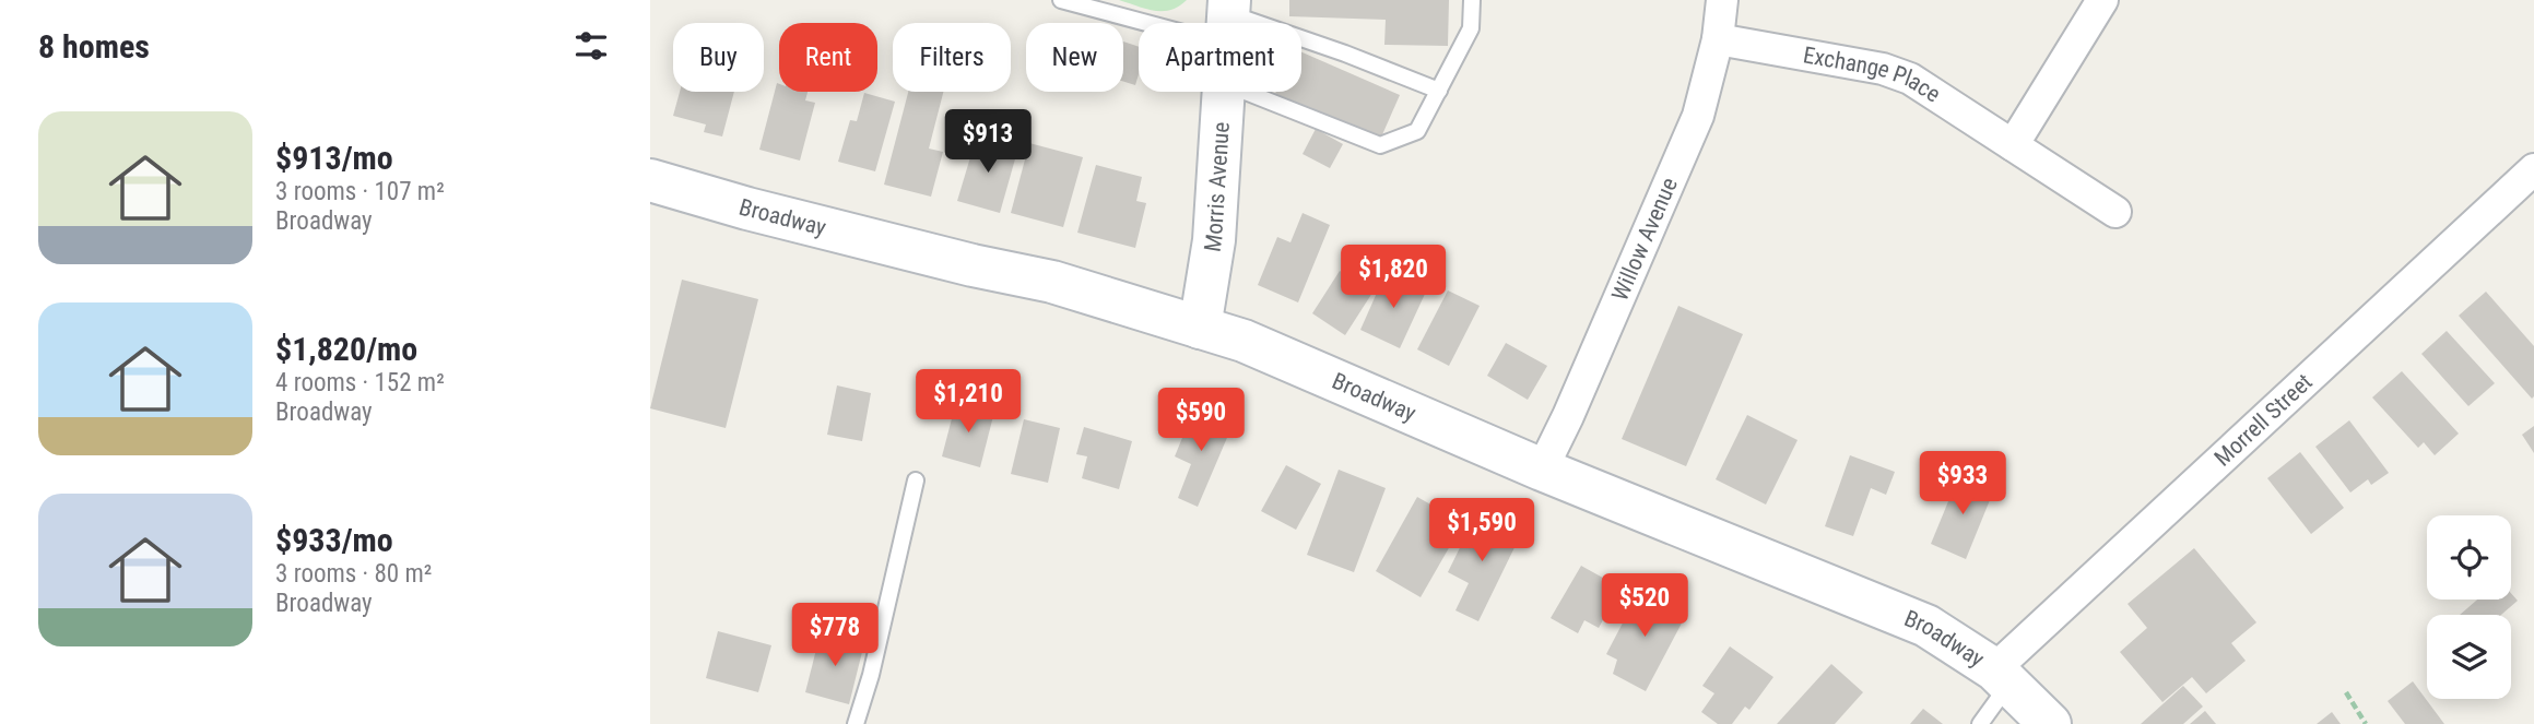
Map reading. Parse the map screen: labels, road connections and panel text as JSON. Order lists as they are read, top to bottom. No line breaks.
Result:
{"streets":{"street":["Exchange Place","Morris Avenue","Broadway","Willow Avenue","Morrell Street"]},"crossings":[["Exchange Place","Willow Avenue"],["Morris Avenue","Broadway"],["Broadway","Willow Avenue"],["Broadway","Morrell Street"]],"page":{"heading":"8 homes","chip":["Buy","Rent","Filters","New","Apartment"],"list":[{"name":"$913/mo","note":"3 rooms · 107 m² · Broadway"},{"name":"$1,820/mo","note":"4 rooms · 152 m² · Broadway"},{"name":"$933/mo","note":"3 rooms · 80 m² · Broadway"}],"price":["$913","$1,820","$1,210","$590","$933","$1,590","$520","$778"]}}
